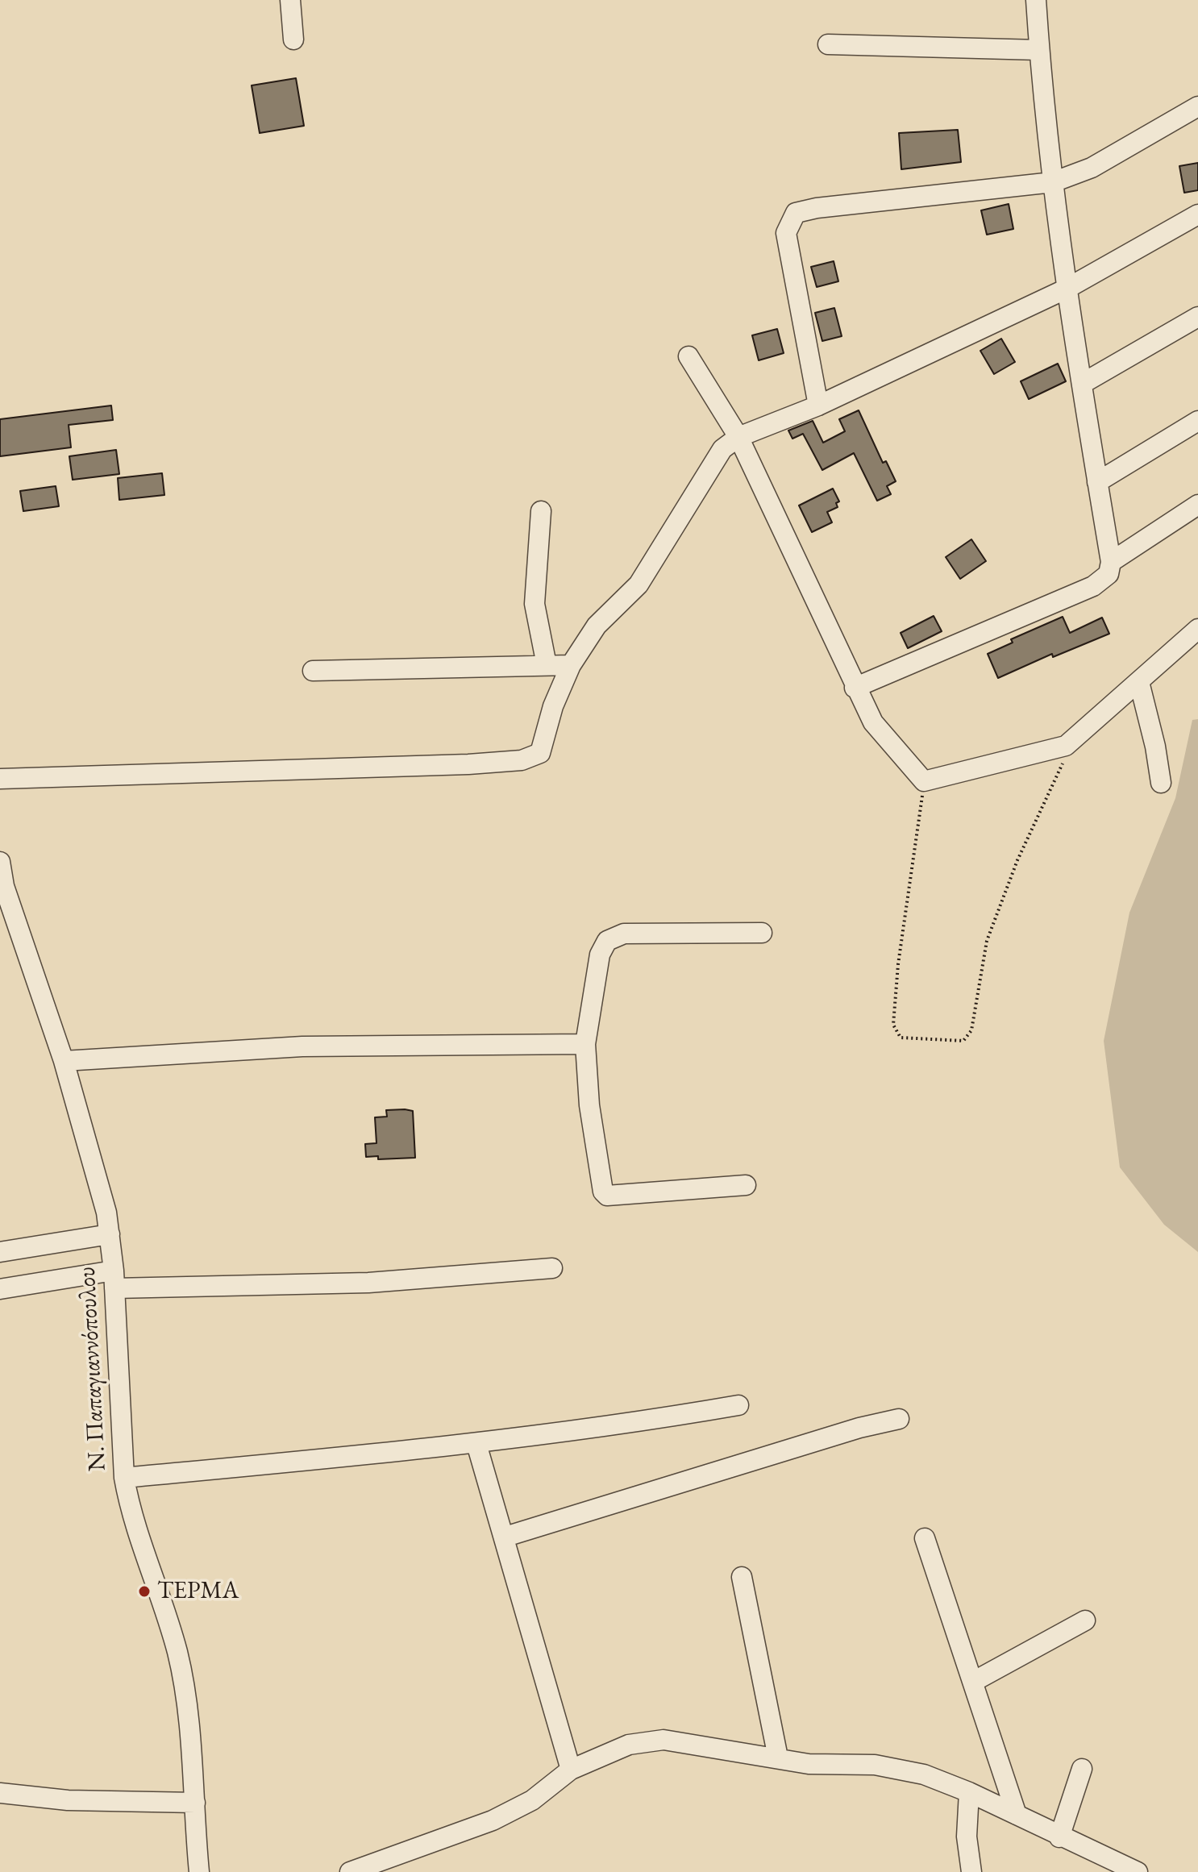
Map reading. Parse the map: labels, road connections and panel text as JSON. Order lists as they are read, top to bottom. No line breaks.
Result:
{"streets":{"street":["Ν. Παπαγιαννόπουλου"]},"places":["ΤΕΡΜΑ"]}
